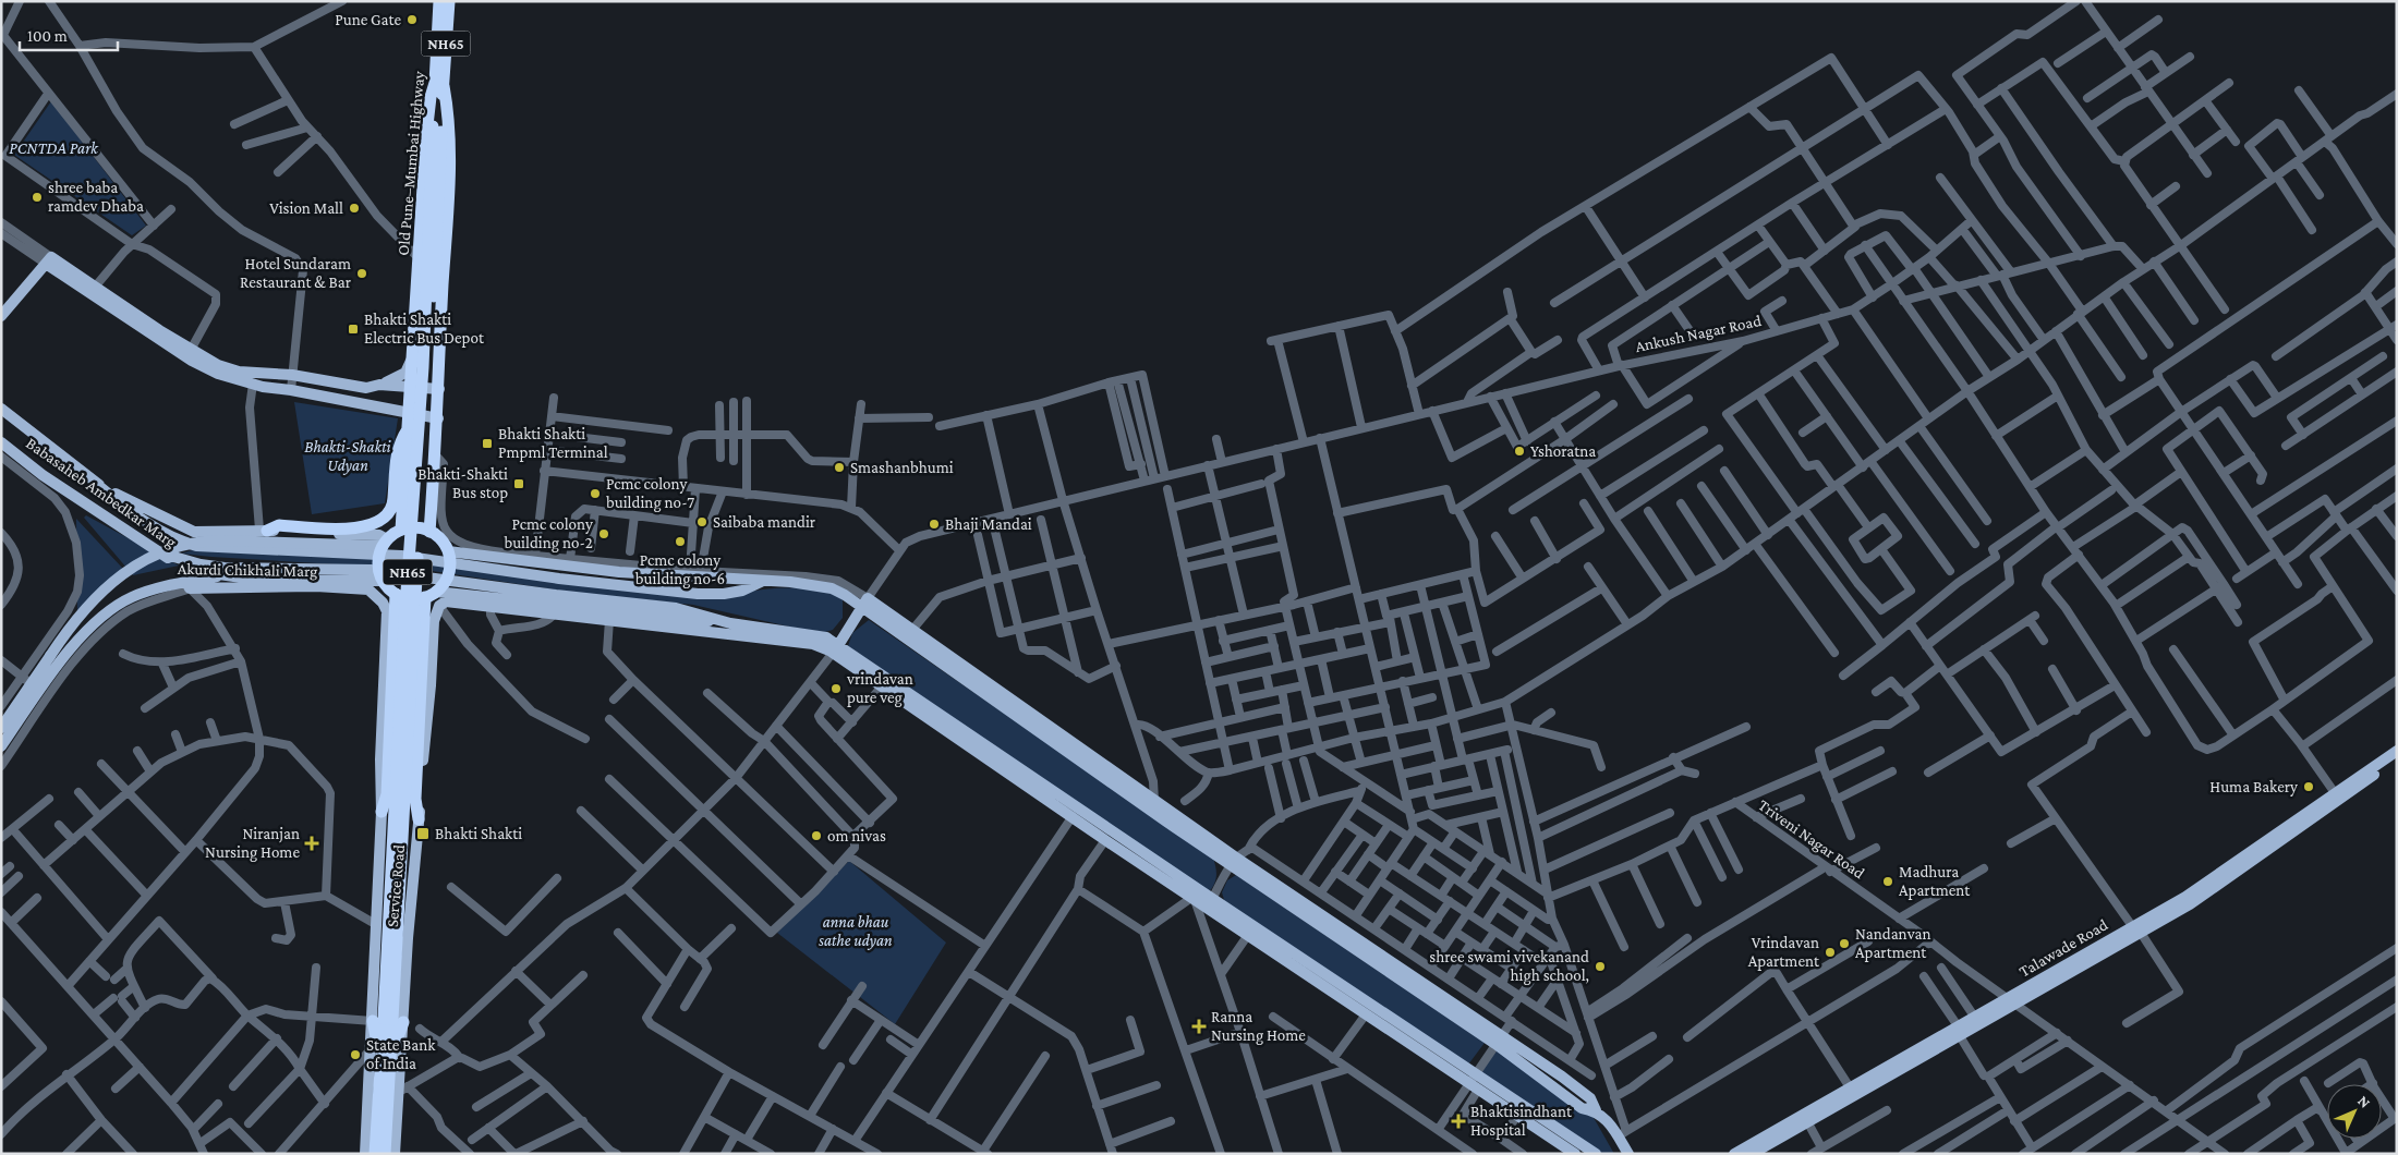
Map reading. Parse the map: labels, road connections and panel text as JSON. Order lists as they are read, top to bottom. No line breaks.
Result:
{"streets":{"highway":["NH65","Old Pune–Mumbai Highway"],"main road":["Babasaheb Ambedkar Marg","Akurdi Chikhali Marg","Service Road","Talawade Road"],"street":["Ankush Nagar Road","Triveni Nagar Road"]},"crossings":[["NH65","Old Pune–Mumbai Highway"],["NH65","Service Road"],["Old Pune–Mumbai Highway","Babasaheb Ambedkar Marg"],["Triveni Nagar Road","Talawade Road"]],"parks":["PCNTDA Park","Bhakti-Shakti Udyan","anna bhau sathe udyan"],"places":{"other":["Pune Gate","shree baba ramdev Dhaba","Vision Mall","Hotel Sundaram Restaurant & Bar","Yshoratna","Smashanbhumi","Pcmc colony building no-7","Saibaba mandir","Bhaji Mandai","Pcmc colony building no-2","Pcmc colony building no-6","vrindavan pure veg","Huma Bakery","om nivas","Madhura Apartment","Nandanvan Apartment","Vrindavan Apartment","shree swami vivekanand high school,","State Bank of India"],"transit":["Bhakti Shakti Electric Bus Depot","Bhakti Shakti Pmpml Terminal","Bhakti-Shakti Bus stop","Bhakti Shakti"],"health":["Niranjan Nursing Home","Ranna Nursing Home","Bhaktisindhant Hospital"]},"scale_bar":"100 m","north":"top right"}
